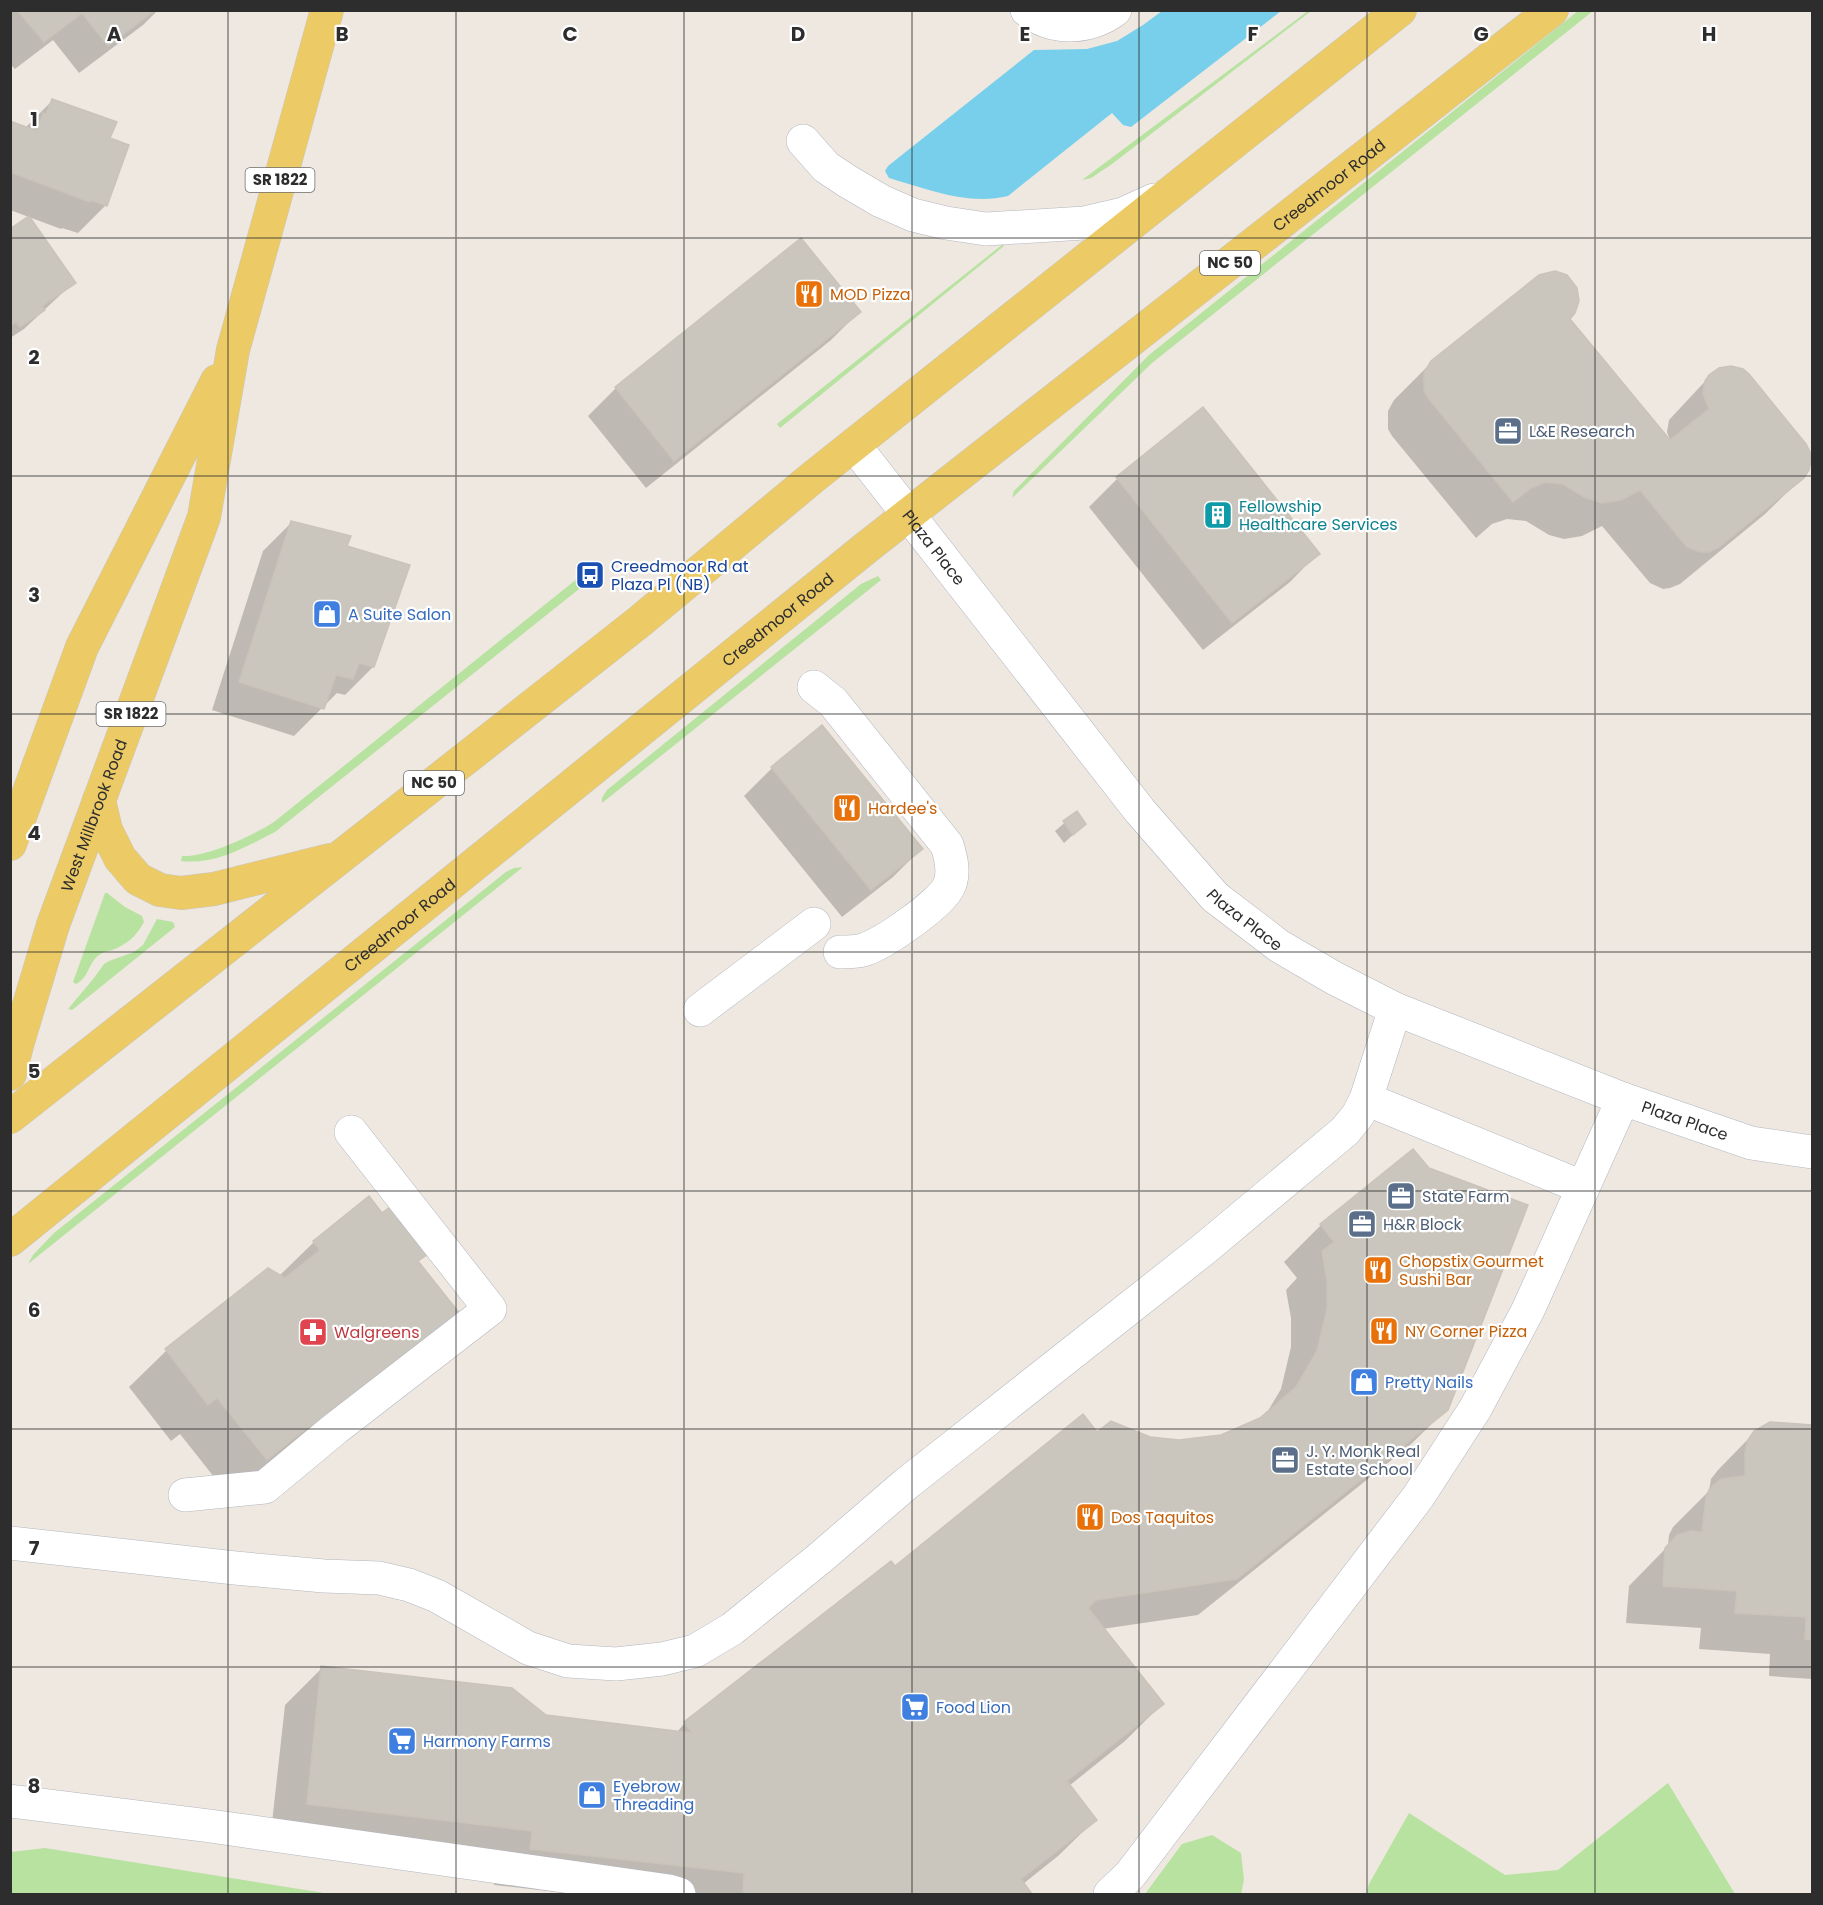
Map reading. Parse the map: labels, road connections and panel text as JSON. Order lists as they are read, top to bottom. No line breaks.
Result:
{"streets":{"main road":["SR 1822","Creedmoor Road","NC 50","West Millbrook Road"],"street":["Plaza Place"]},"crossings":[["Creedmoor Road","Plaza Place"],["NC 50","Plaza Place"]],"places":{"restaurant":["MOD Pizza","Hardee's","Chopstix Gourmet Sushi Bar","NY Corner Pizza","Dos Taquitos"],"office":["L&E Research","State Farm","H&R Block","J. Y. Monk Real Estate School"],"building":["Fellowship Healthcare Services"],"bus stop":["Creedmoor Rd at Plaza Pl (NB)"],"shop":["A Suite Salon","Pretty Nails","Eyebrow Threading"],"pharmacy":["Walgreens"],"supermarket":["Food Lion","Harmony Farms"]},"grid":{"columns":["A","B","C","D","E","F","G","H"],"rows":["1","2","3","4","5","6","7","8"]}}
